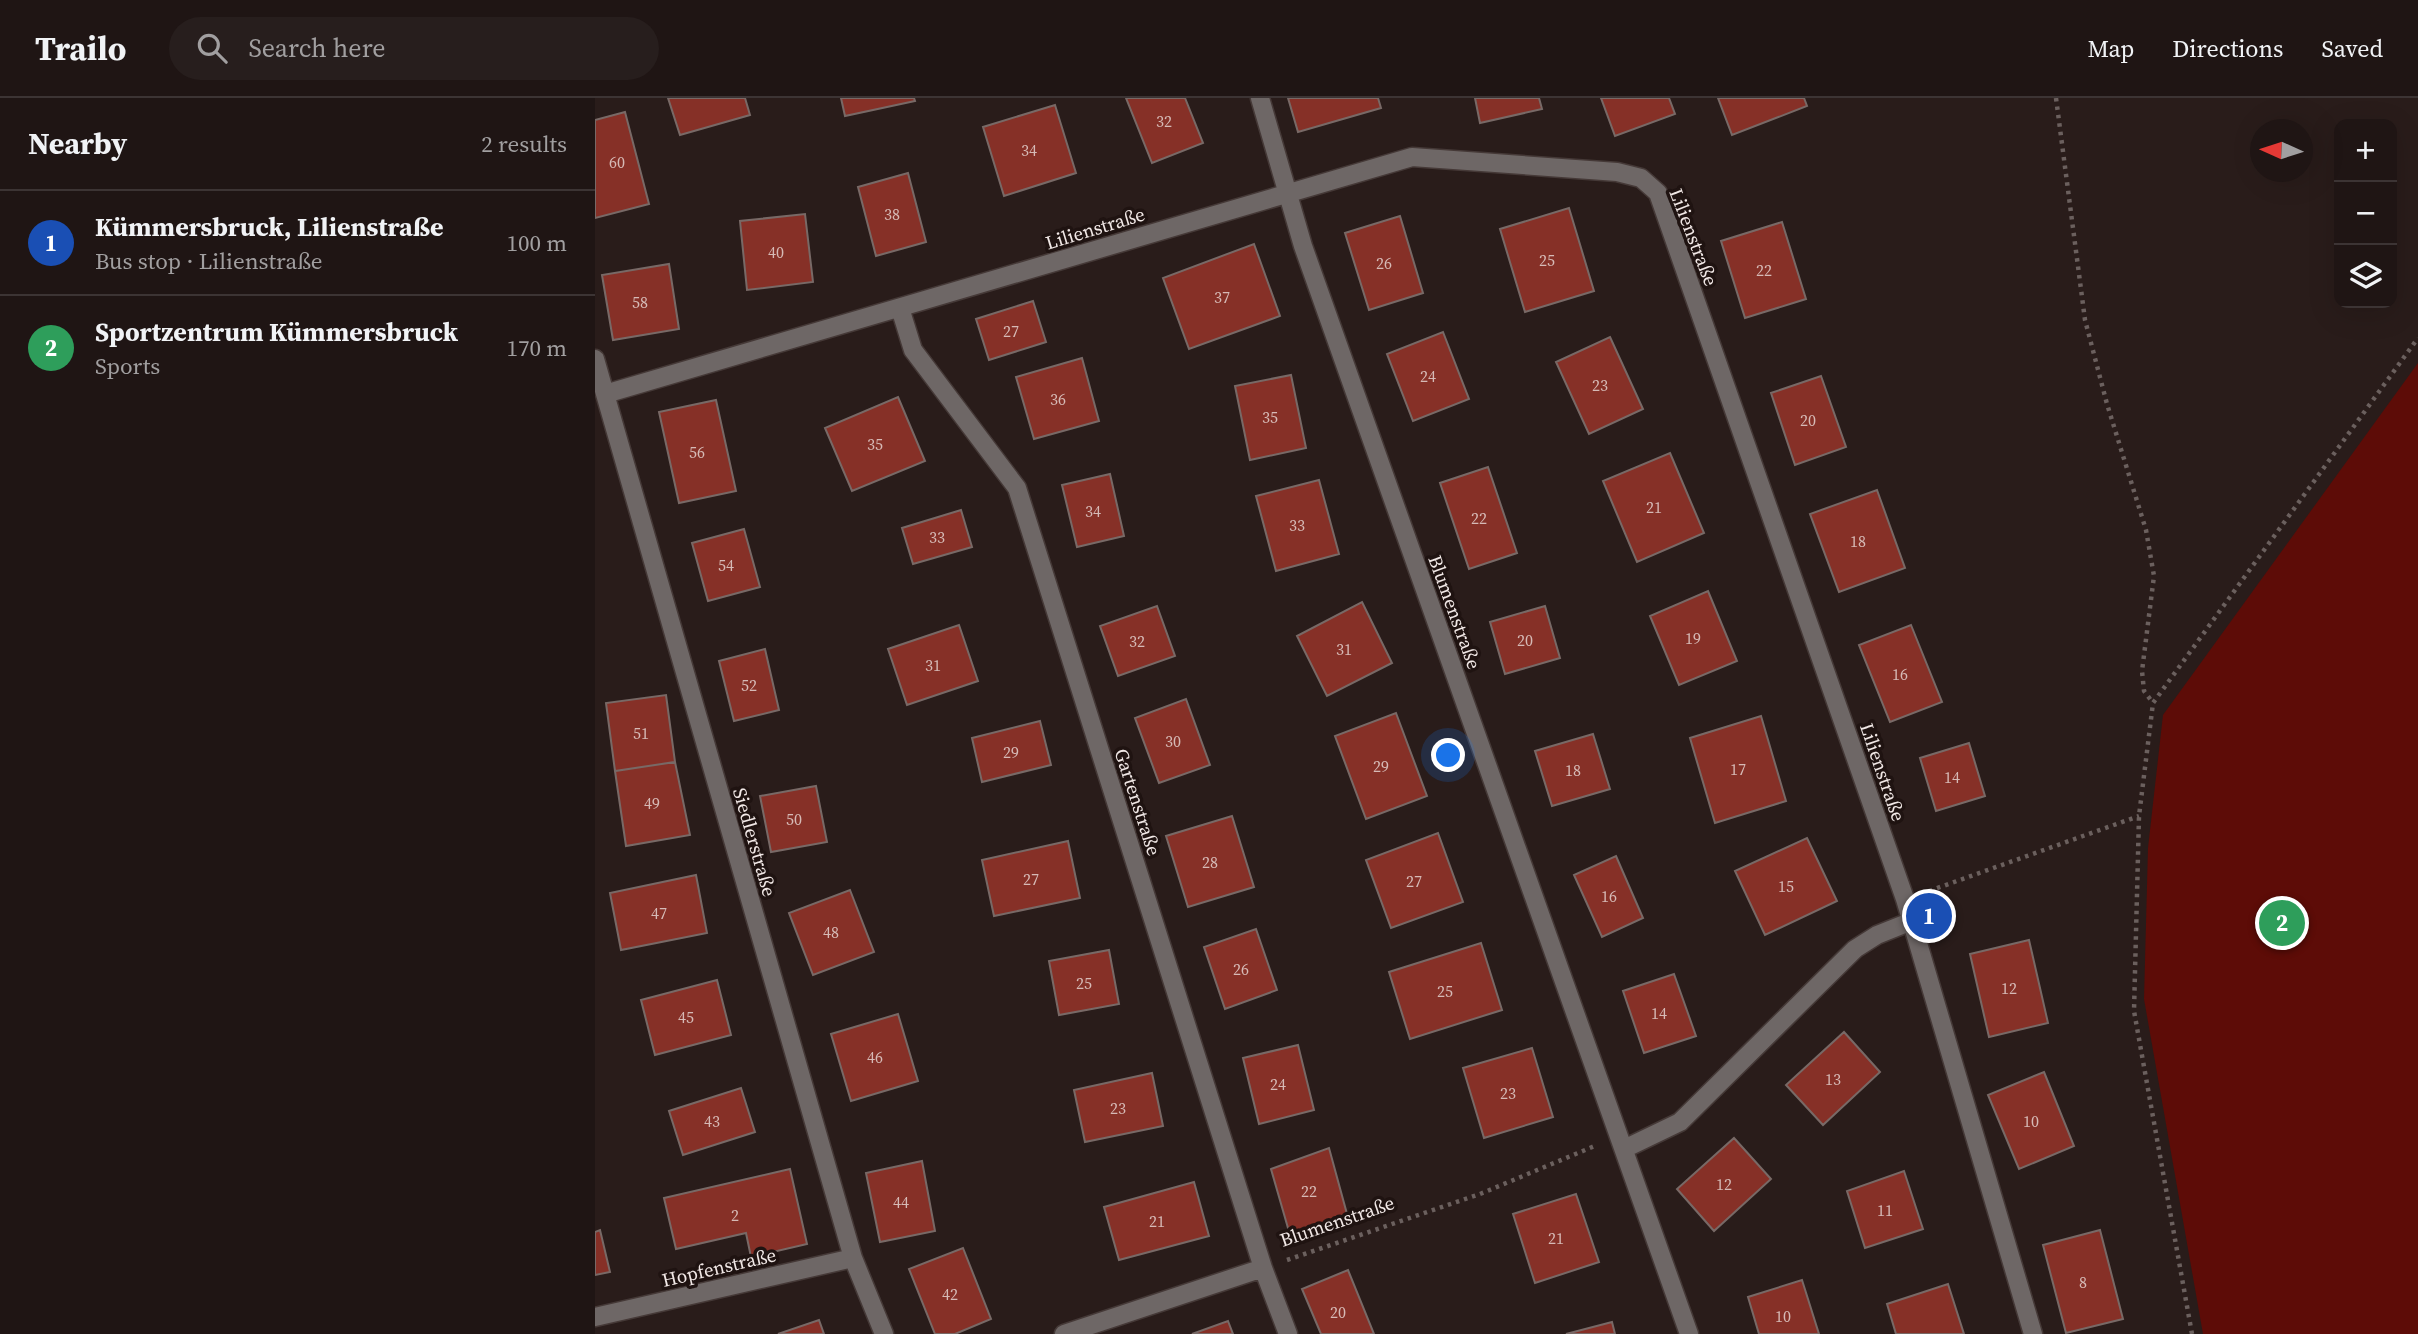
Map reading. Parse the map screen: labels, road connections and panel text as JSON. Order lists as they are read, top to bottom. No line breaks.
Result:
{"streets":{"street":["Lilienstraße","Blumenstraße","Gartenstraße","Siedlerstraße","Hopfenstraße"]},"crossings":[["Lilienstraße","Blumenstraße"],["Lilienstraße","Gartenstraße"],["Lilienstraße","Siedlerstraße"],["Blumenstraße","Gartenstraße"],["Siedlerstraße","Hopfenstraße"]],"house_numbers":["32","34","60","38","40","25","26","22","37","58","27","24","23","36","35","20","35","56","21","34","22","33","33","18","54","19","20","32","31","31","16","52","51","30","29","29","17","18","14","49","50","28","27","27","15","16","47","48","26","25","12","25","14","45","46","13","24","23","23","43","10","12","22","44","11","2","21","21","8","42","20","10"],"north":"left","page":{"header":"Trailo","search":"Search here","nav":["Map","Directions","Saved"],"heading":["Nearby","2 results"],"map_buttons":["+","−"],"list":[{"mark":"1","name":"Kümmersbruck, Lilienstraße","note":"Bus stop · Lilienstraße","value":"100 m"},{"mark":"2","name":"Sportzentrum Kümmersbruck","note":"Sports","value":"170 m"}],"pins":["1","2"]}}
